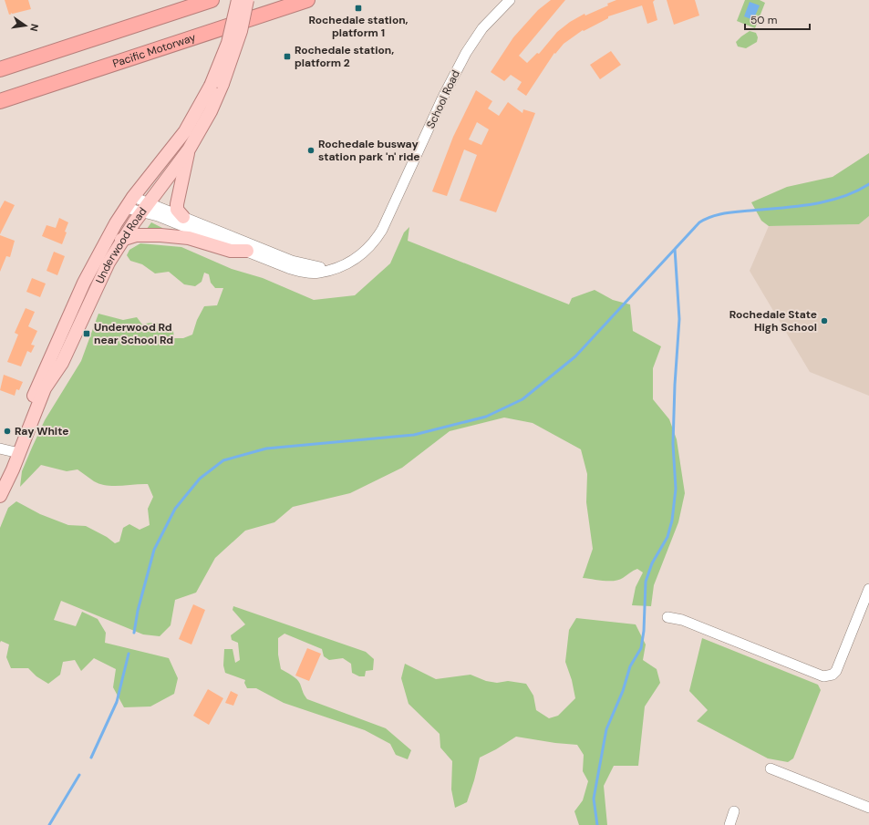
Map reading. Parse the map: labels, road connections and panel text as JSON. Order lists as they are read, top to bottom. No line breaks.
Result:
{"streets":{"highway":["Pacific Motorway"],"main road":["Underwood Road"],"street":["School Road"]},"crossings":[["School Road","Underwood Road"]],"places":{"transit":["Rochedale station, platform 1","Rochedale station, platform 2","Underwood Rd near School Rd"],"other":["Rochedale busway station park 'n' ride","Rochedale State High School","Ray White"]},"scale_bar":"50 m","north":"right"}
